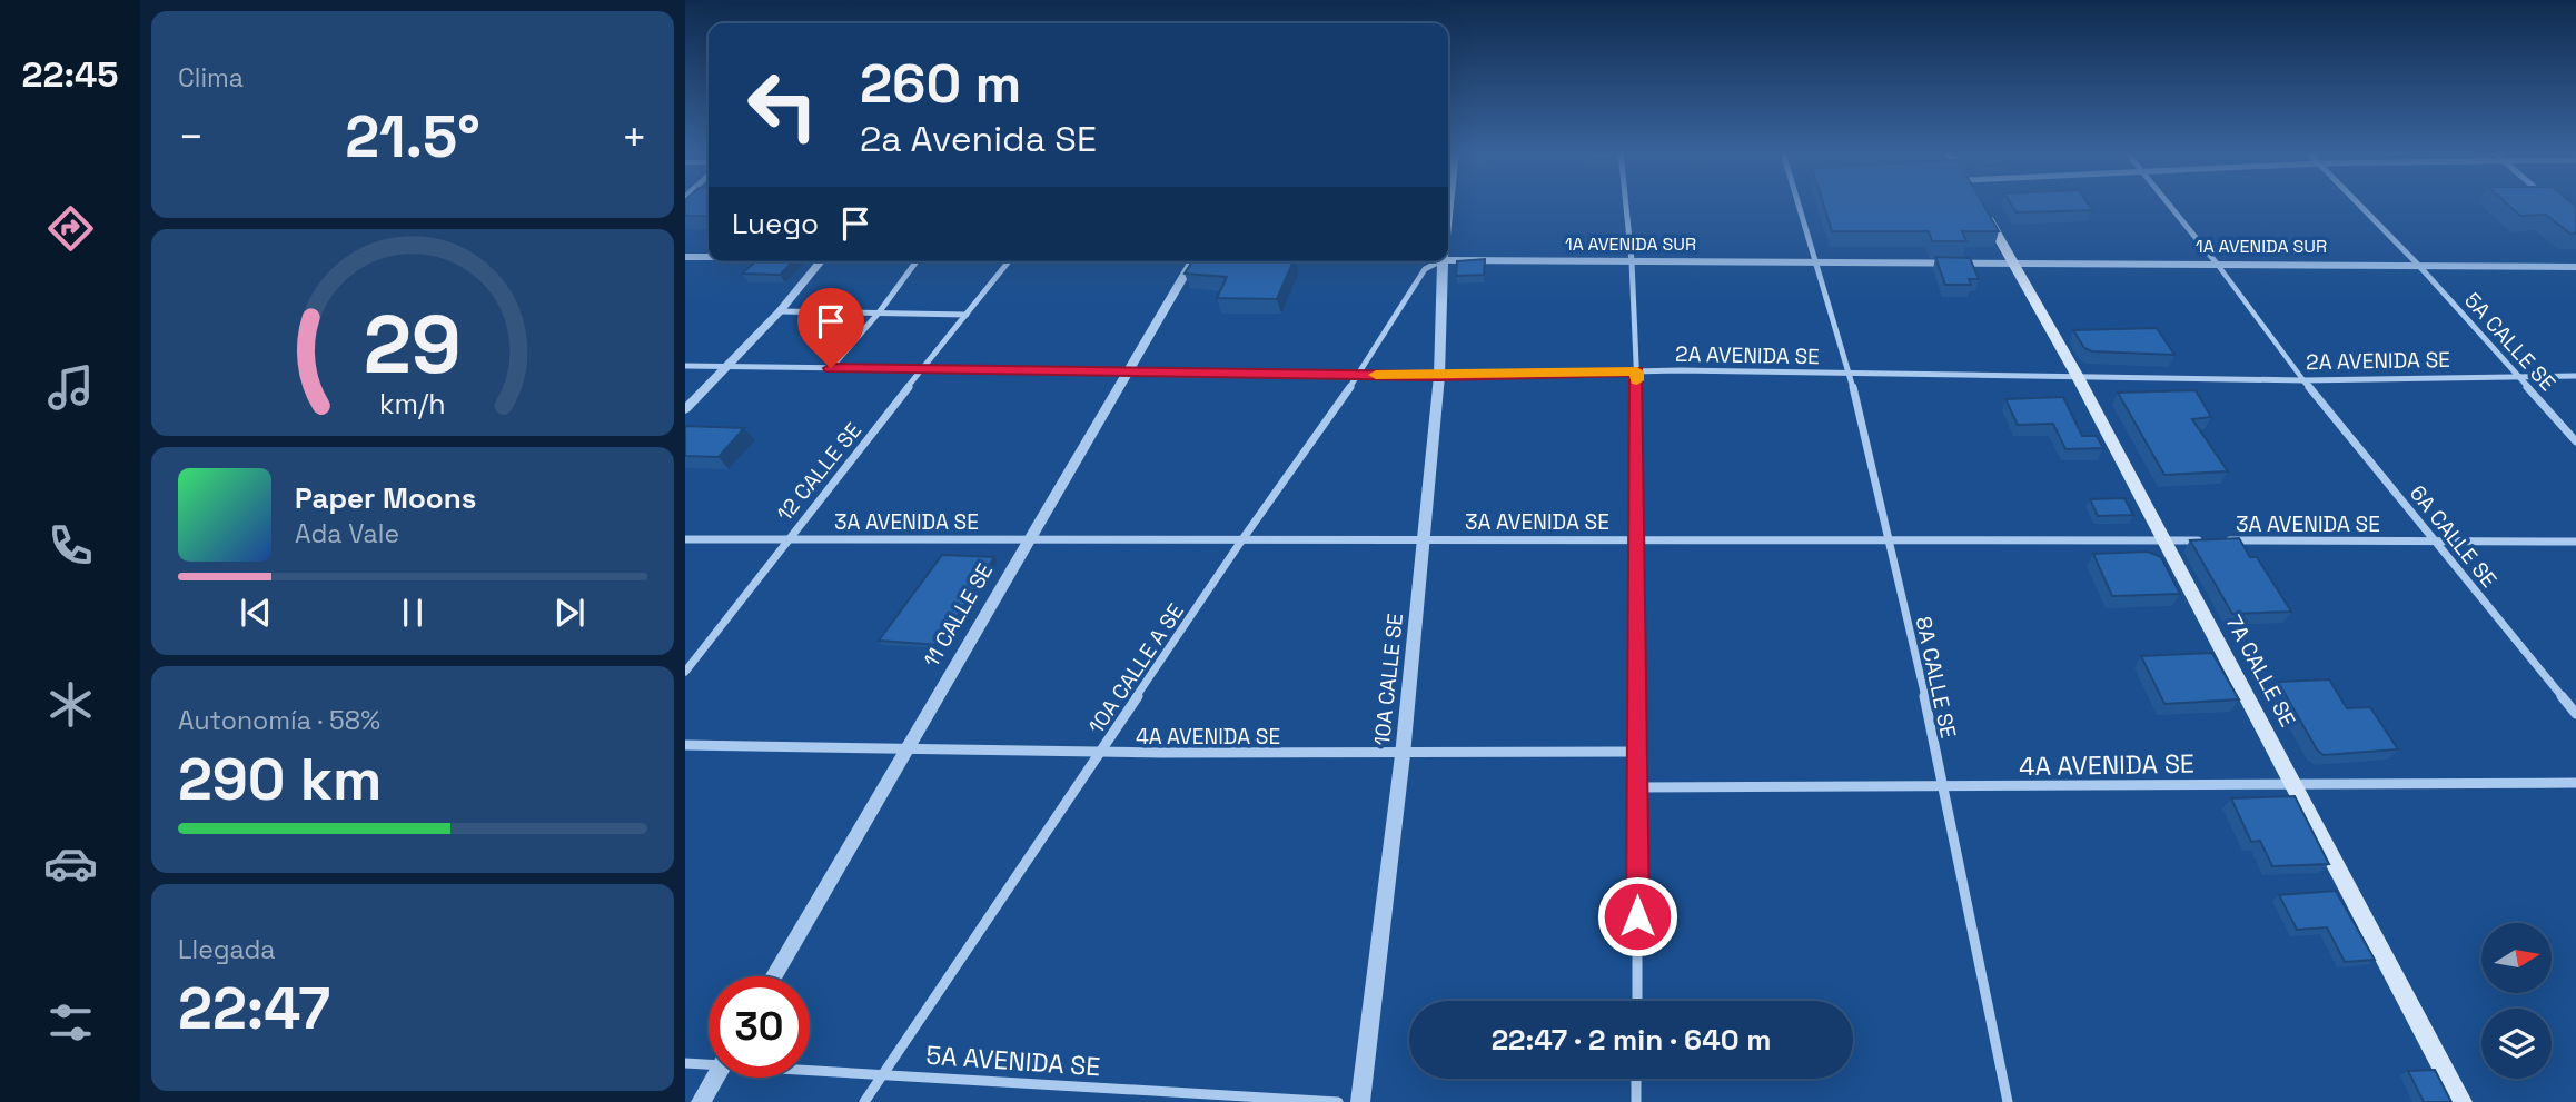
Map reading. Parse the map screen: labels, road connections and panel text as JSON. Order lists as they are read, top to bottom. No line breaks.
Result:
{"streets":{"main road":["7A CALLE SE"],"street":["1A AVENIDA SUR","5A CALLE SE","2A AVENIDA SE","12 CALLE SE","3A AVENIDA SE","6A CALLE SE","11 CALLE SE","10A CALLE A SE","8A CALLE SE","10A CALLE SE","4A AVENIDA SE","5A AVENIDA SE"]},"crossings":[["1A AVENIDA SUR","5A CALLE SE"],["1A AVENIDA SUR","7A CALLE SE"],["1A AVENIDA SUR","8A CALLE SE"],["5A CALLE SE","2A AVENIDA SE"],["2A AVENIDA SE","12 CALLE SE"],["2A AVENIDA SE","6A CALLE SE"],["2A AVENIDA SE","11 CALLE SE"],["2A AVENIDA SE","10A CALLE A SE"],["2A AVENIDA SE","7A CALLE SE"],["2A AVENIDA SE","8A CALLE SE"],["2A AVENIDA SE","10A CALLE SE"],["12 CALLE SE","3A AVENIDA SE"],["3A AVENIDA SE","6A CALLE SE"],["3A AVENIDA SE","11 CALLE SE"],["3A AVENIDA SE","10A CALLE A SE"],["3A AVENIDA SE","7A CALLE SE"],["3A AVENIDA SE","8A CALLE SE"],["3A AVENIDA SE","10A CALLE SE"],["11 CALLE SE","4A AVENIDA SE"],["10A CALLE A SE","4A AVENIDA SE"],["10A CALLE A SE","5A AVENIDA SE"],["7A CALLE SE","4A AVENIDA SE"],["8A CALLE SE","4A AVENIDA SE"],["10A CALLE SE","4A AVENIDA SE"]],"north":"right","page":{"tabs":"22:45","tile":["Clima",["Autonomía · 58%","290 km"],["Llegada","22:47"]],"turn":["260 m","2a Avenida SE"],"heat":["−","21.5°","+"],"then":"Luego","song":["Paper Moons","Ada Vale"],"limit":"30","trip":"22:47 · 2 min · 640 m","gauge":["29","km/h"]}}
